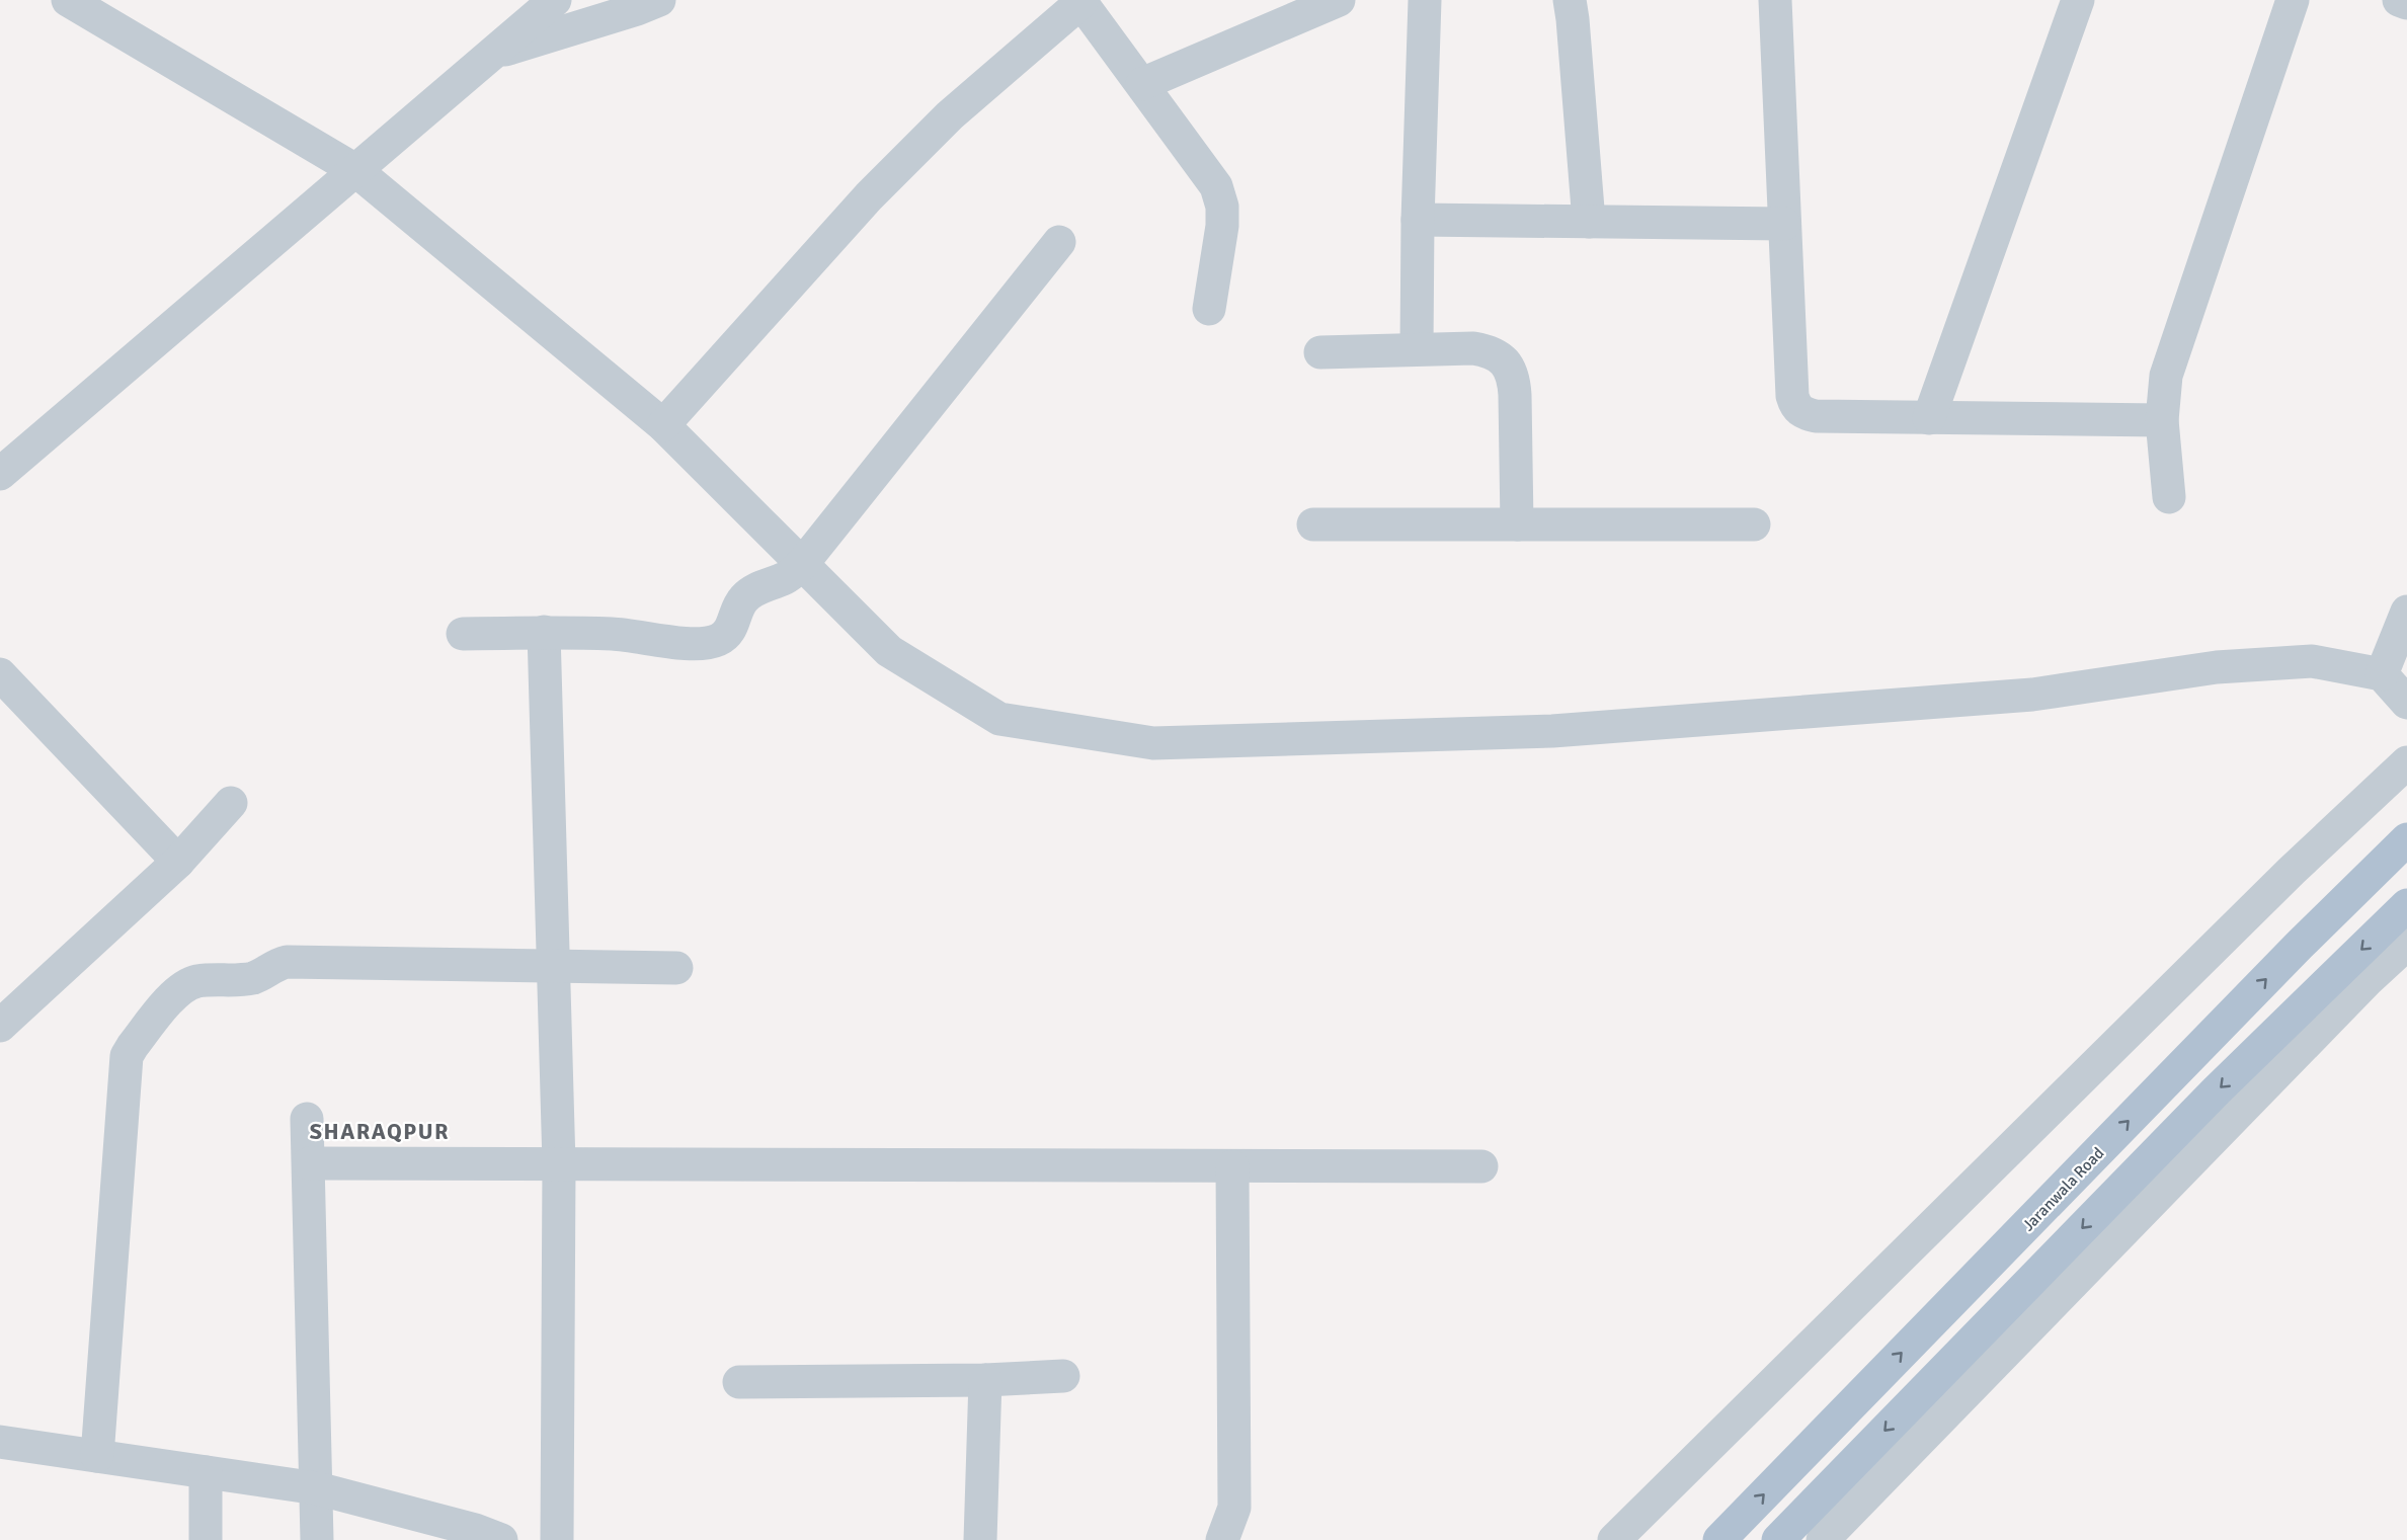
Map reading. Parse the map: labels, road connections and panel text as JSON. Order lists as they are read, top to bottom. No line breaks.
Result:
{"streets":{"main road":["Jaranwala Road"]},"districts":["SHARAQPUR"]}
